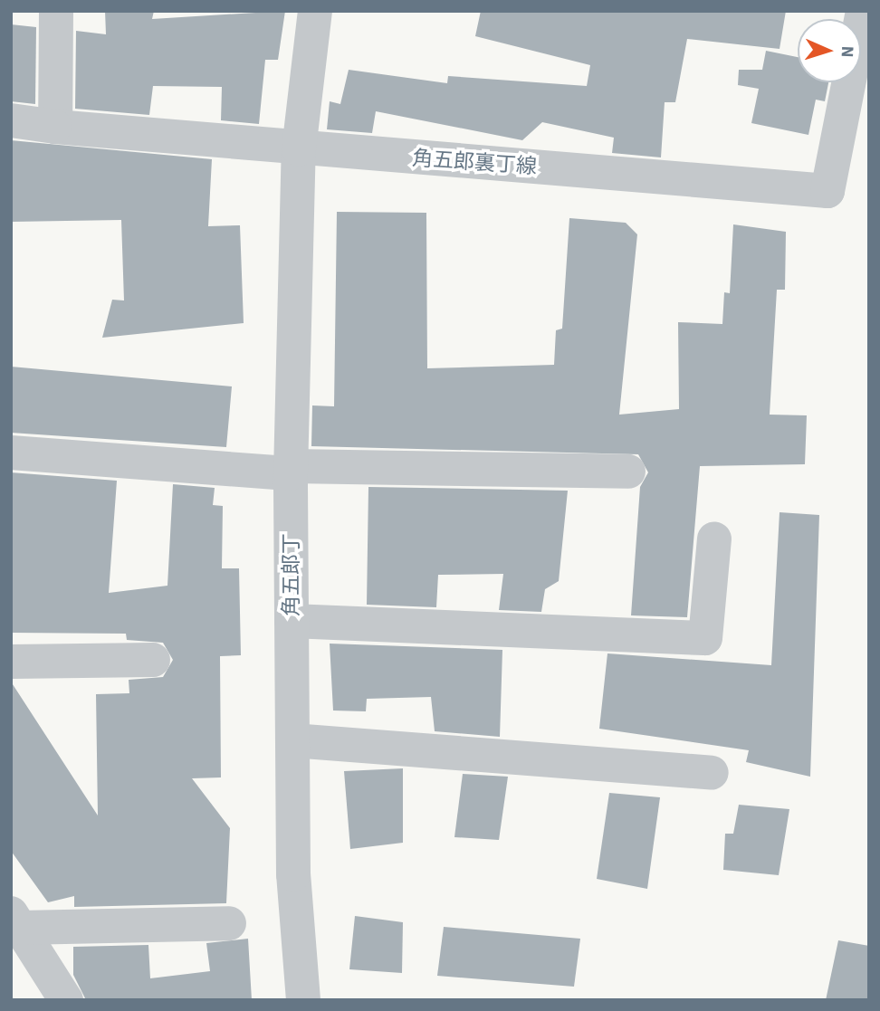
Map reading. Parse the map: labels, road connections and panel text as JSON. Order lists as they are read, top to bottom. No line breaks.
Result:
{"streets":{"street":["角五郎裏丁線","角五郎丁"]},"crossings":[["角五郎裏丁線","角五郎丁"]],"north":"right"}
